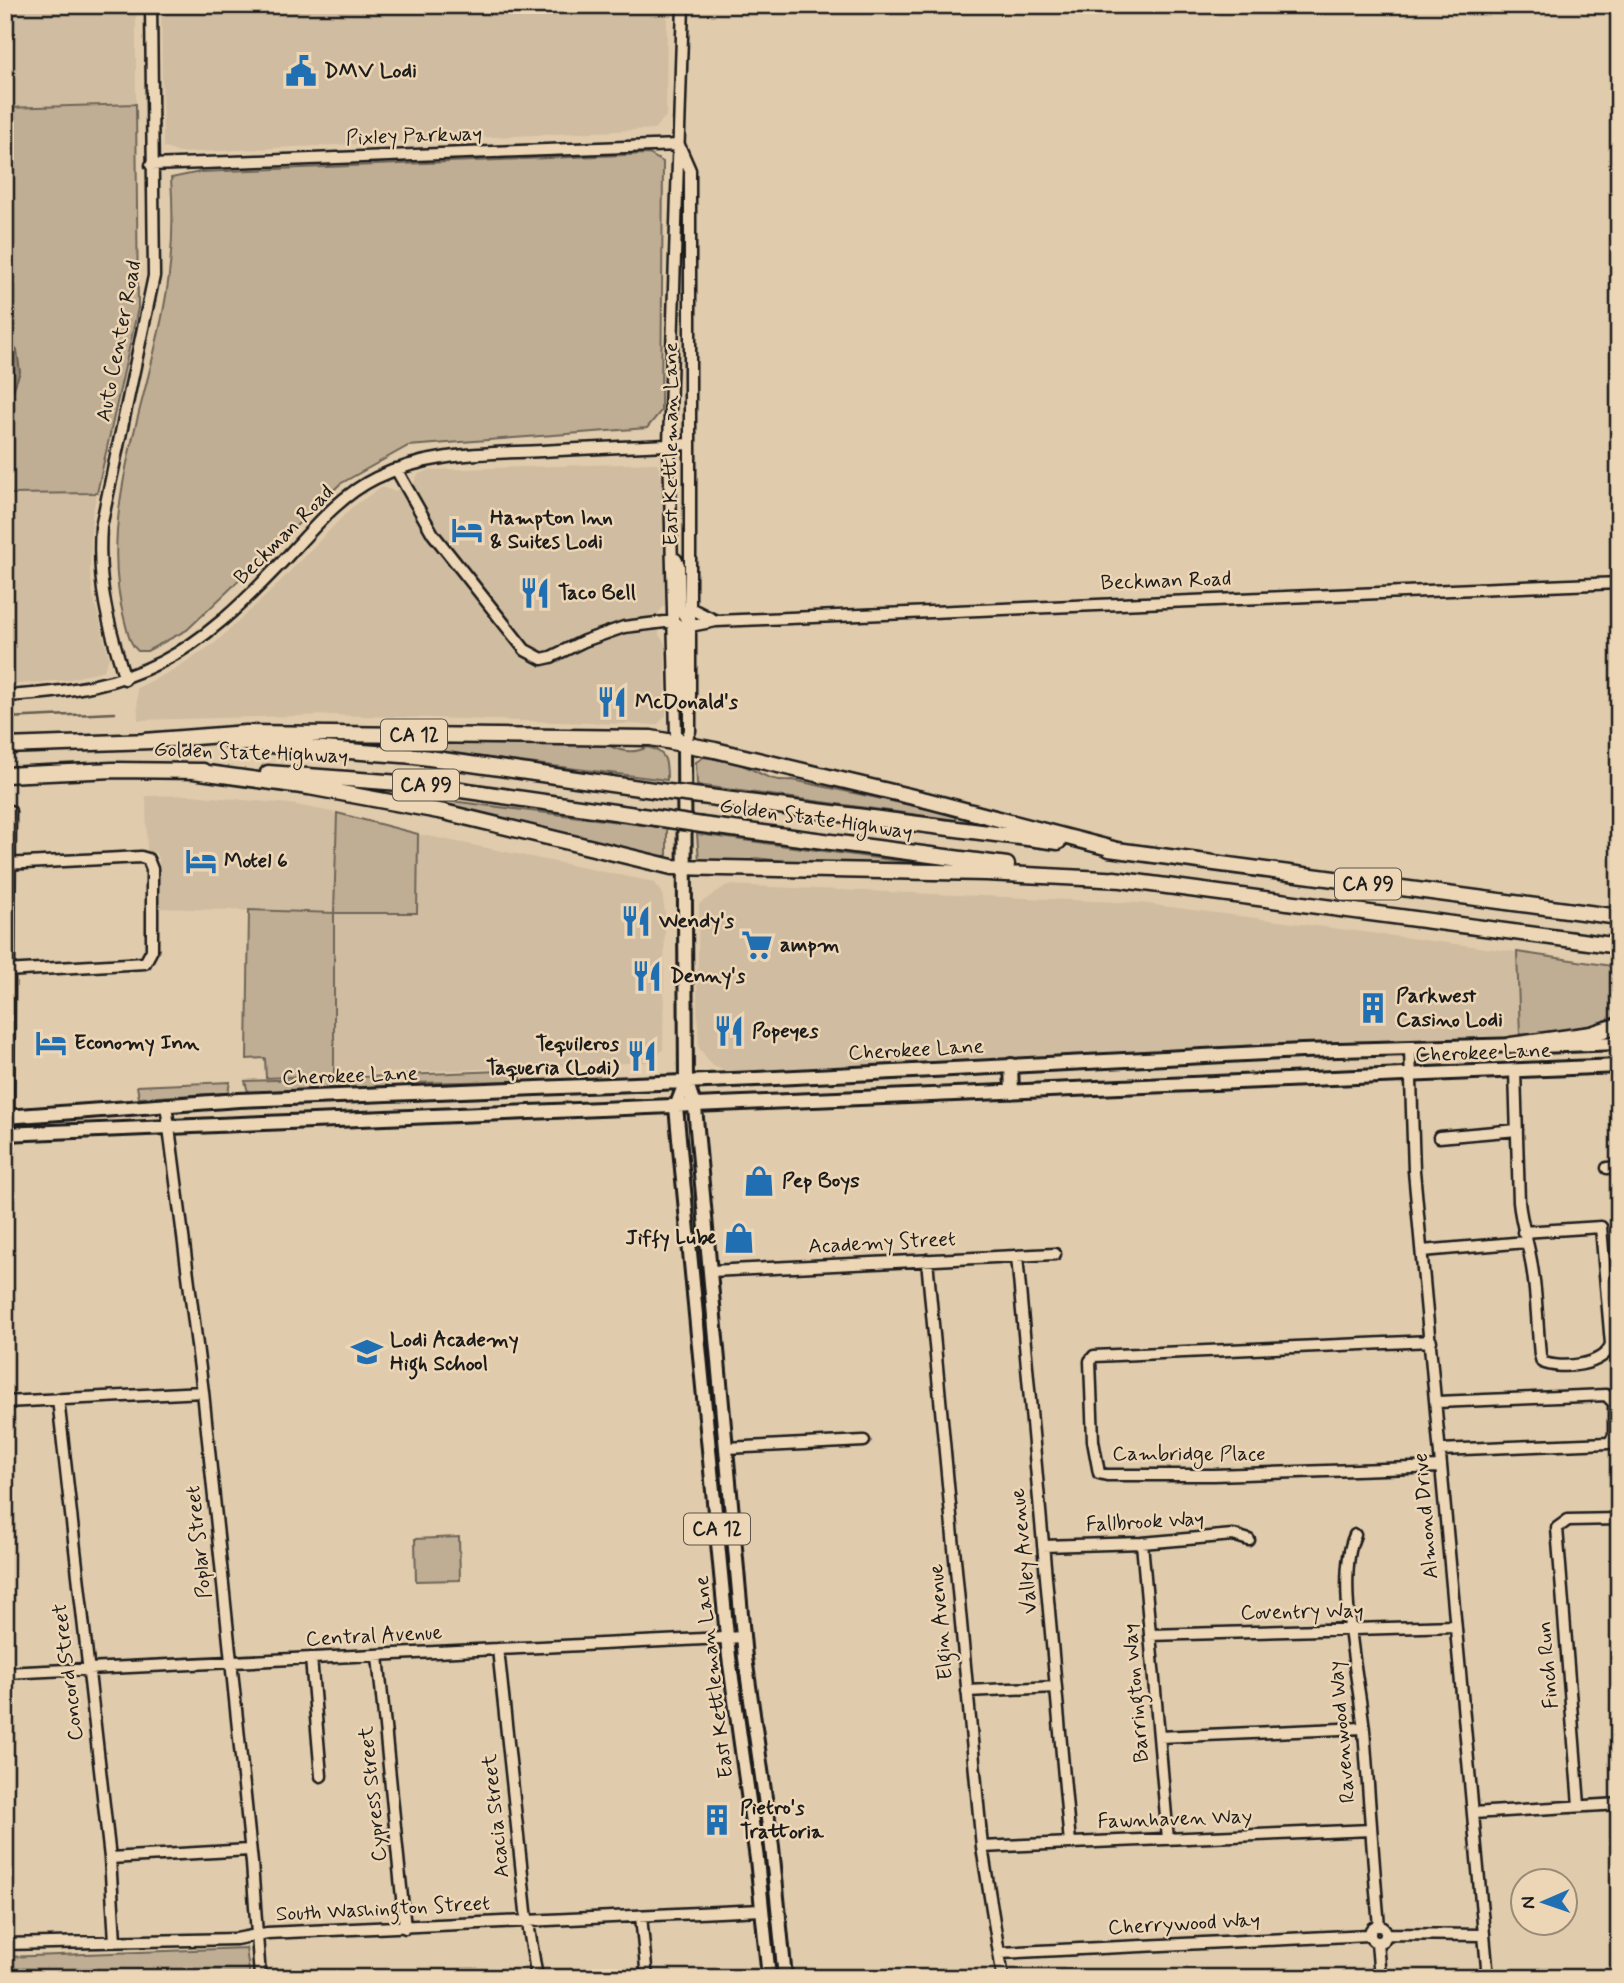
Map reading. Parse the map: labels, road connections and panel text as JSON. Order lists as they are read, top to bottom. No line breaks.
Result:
{"streets":{"highway":["CA 12","Golden State Highway","CA 99"],"main road":["East Kettleman Lane","Cherokee Lane"],"street":["Pixley Parkway","Auto Center Road","Beckman Road","Academy Street","Cambridge Place","Almond Drive","Fallbrook Way","Poplar Street","Valley Avenue","Coventry Way","Elgin Avenue","Central Avenue","Finch Run","Concord Street","Barrington Way","Ravenwood Way","Cypress Street","Acacia Street","Fawnhaven Way","South Washington Street","Cherrywood Way"]},"crossings":[["Pixley Parkway","Auto Center Road"],["Pixley Parkway","East Kettleman Lane"],["Auto Center Road","Beckman Road"],["East Kettleman Lane","Beckman Road"],["East Kettleman Lane","CA 12"],["East Kettleman Lane","Cherokee Lane"],["East Kettleman Lane","Academy Street"],["East Kettleman Lane","Central Avenue"],["East Kettleman Lane","South Washington Street"],["CA 12","Golden State Highway"],["Cherokee Lane","Almond Drive"],["Cherokee Lane","Poplar Street"],["Academy Street","Valley Avenue"],["Academy Street","Elgin Avenue"],["Cambridge Place","Almond Drive"],["Almond Drive","Coventry Way"],["Fallbrook Way","Valley Avenue"],["Fallbrook Way","Barrington Way"],["Poplar Street","Central Avenue"],["Poplar Street","South Washington Street"],["Valley Avenue","Fawnhaven Way"],["Coventry Way","Barrington Way"],["Coventry Way","Ravenwood Way"],["Elgin Avenue","Fawnhaven Way"],["Elgin Avenue","Cherrywood Way"],["Central Avenue","Concord Street"],["Central Avenue","Cypress Street"],["Central Avenue","Acacia Street"],["Concord Street","South Washington Street"],["Barrington Way","Fawnhaven Way"],["Ravenwood Way","Fawnhaven Way"],["Cypress Street","South Washington Street"],["Acacia Street","South Washington Street"]],"places":{"public building":["DMV Lodi"],"hotel":["Hampton Inn & Suites Lodi","Motel 6","Economy Inn"],"restaurant":["Taco Bell","McDonald's","Wendy's","Denny's","Popeyes","Tequileros Taqueria (Lodi)"],"supermarket":["ampm"],"building":["Parkwest Casino Lodi","Pietro's Trattoria"],"shop":["Pep Boys","Jiffy Lube"],"school or university":["Lodi Academy High School"]},"north":"left"}
